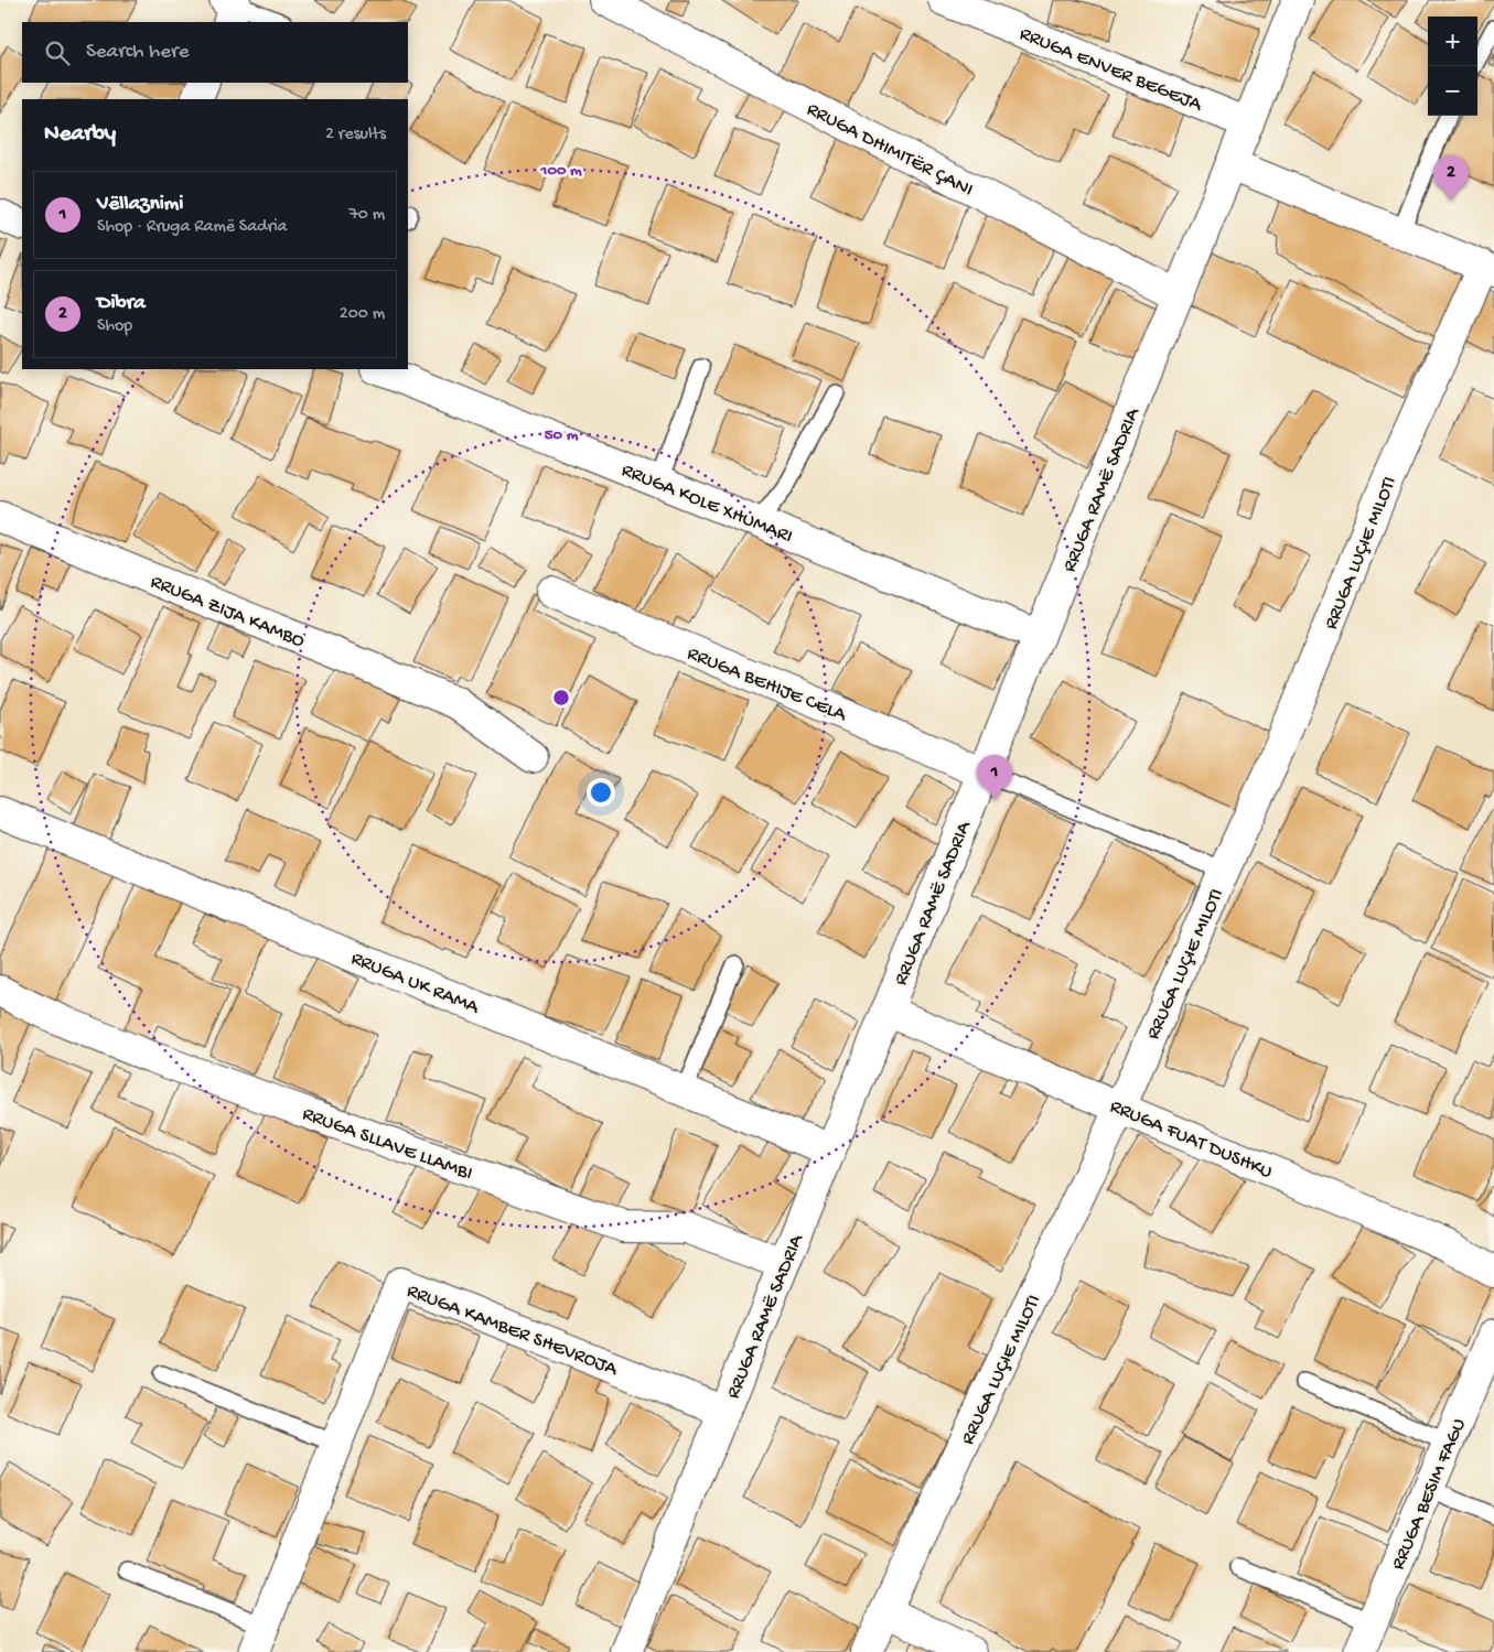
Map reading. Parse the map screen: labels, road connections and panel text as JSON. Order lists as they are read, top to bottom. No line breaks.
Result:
{"streets":{"street":["RRUGA ENVER BEGEJA","RRUGA DHIMITËR ÇANI","RRUGA RAMË SADRIA","RRUGA KOLE XHUMARI","RRUGA LUÇIE MILOTI","RRUGA ZIJA KAMBO","RRUGA BEHIJE CELA","RRUGA UK RAMA","RRUGA FUAT DUSHKU","RRUGA SLLAVE LLAMBI","RRUGA KAMBER SHEVROJA","RRUGA BESIM FAGU"]},"crossings":[["RRUGA ENVER BEGEJA","RRUGA RAMË SADRIA"],["RRUGA DHIMITËR ÇANI","RRUGA RAMË SADRIA"],["RRUGA RAMË SADRIA","RRUGA KOLE XHUMARI"],["RRUGA RAMË SADRIA","RRUGA BEHIJE CELA"],["RRUGA RAMË SADRIA","RRUGA UK RAMA"],["RRUGA RAMË SADRIA","RRUGA FUAT DUSHKU"],["RRUGA RAMË SADRIA","RRUGA SLLAVE LLAMBI"],["RRUGA RAMË SADRIA","RRUGA KAMBER SHEVROJA"],["RRUGA LUÇIE MILOTI","RRUGA FUAT DUSHKU"]],"page":{"map_buttons":["+","−"],"search":"Search here","heading":["Nearby","2 results"],"pins":["2","1"],"list":[{"mark":"1","name":"Vëllaznimi","note":"Shop · Rruga Ramë Sadria","value":"70 m"},{"mark":"2","name":"Dibra","note":"Shop","value":"200 m"}]},"rings":["100 m","50 m"]}
